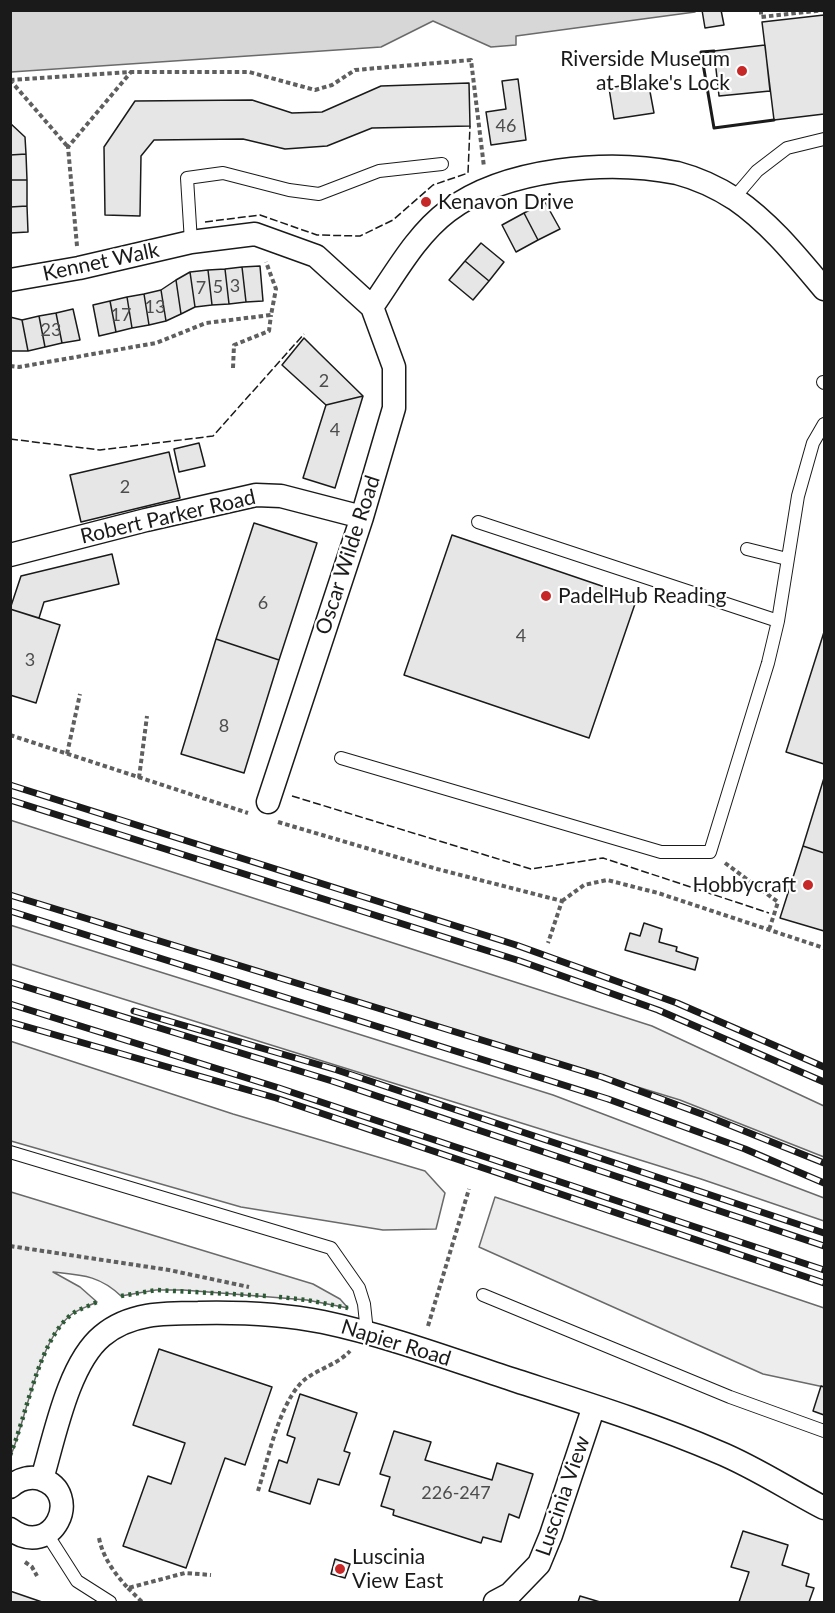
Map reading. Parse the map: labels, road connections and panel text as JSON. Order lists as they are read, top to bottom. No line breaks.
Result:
{"streets":{"street":["Kennet Walk","Robert Parker Road","Oscar Wilde Road","Napier Road","Luscinia View"]},"crossings":[["Kennet Walk","Oscar Wilde Road"],["Robert Parker Road","Oscar Wilde Road"],["Napier Road","Luscinia View"]],"places":["Riverside Museum at Blake's Lock","Kenavon Drive","PadelHub Reading","Hobbycraft","Luscinia View East"],"house_numbers":["46","3","5","7","13","17","23","2","4","2","6","4","3","8","226-247"]}
